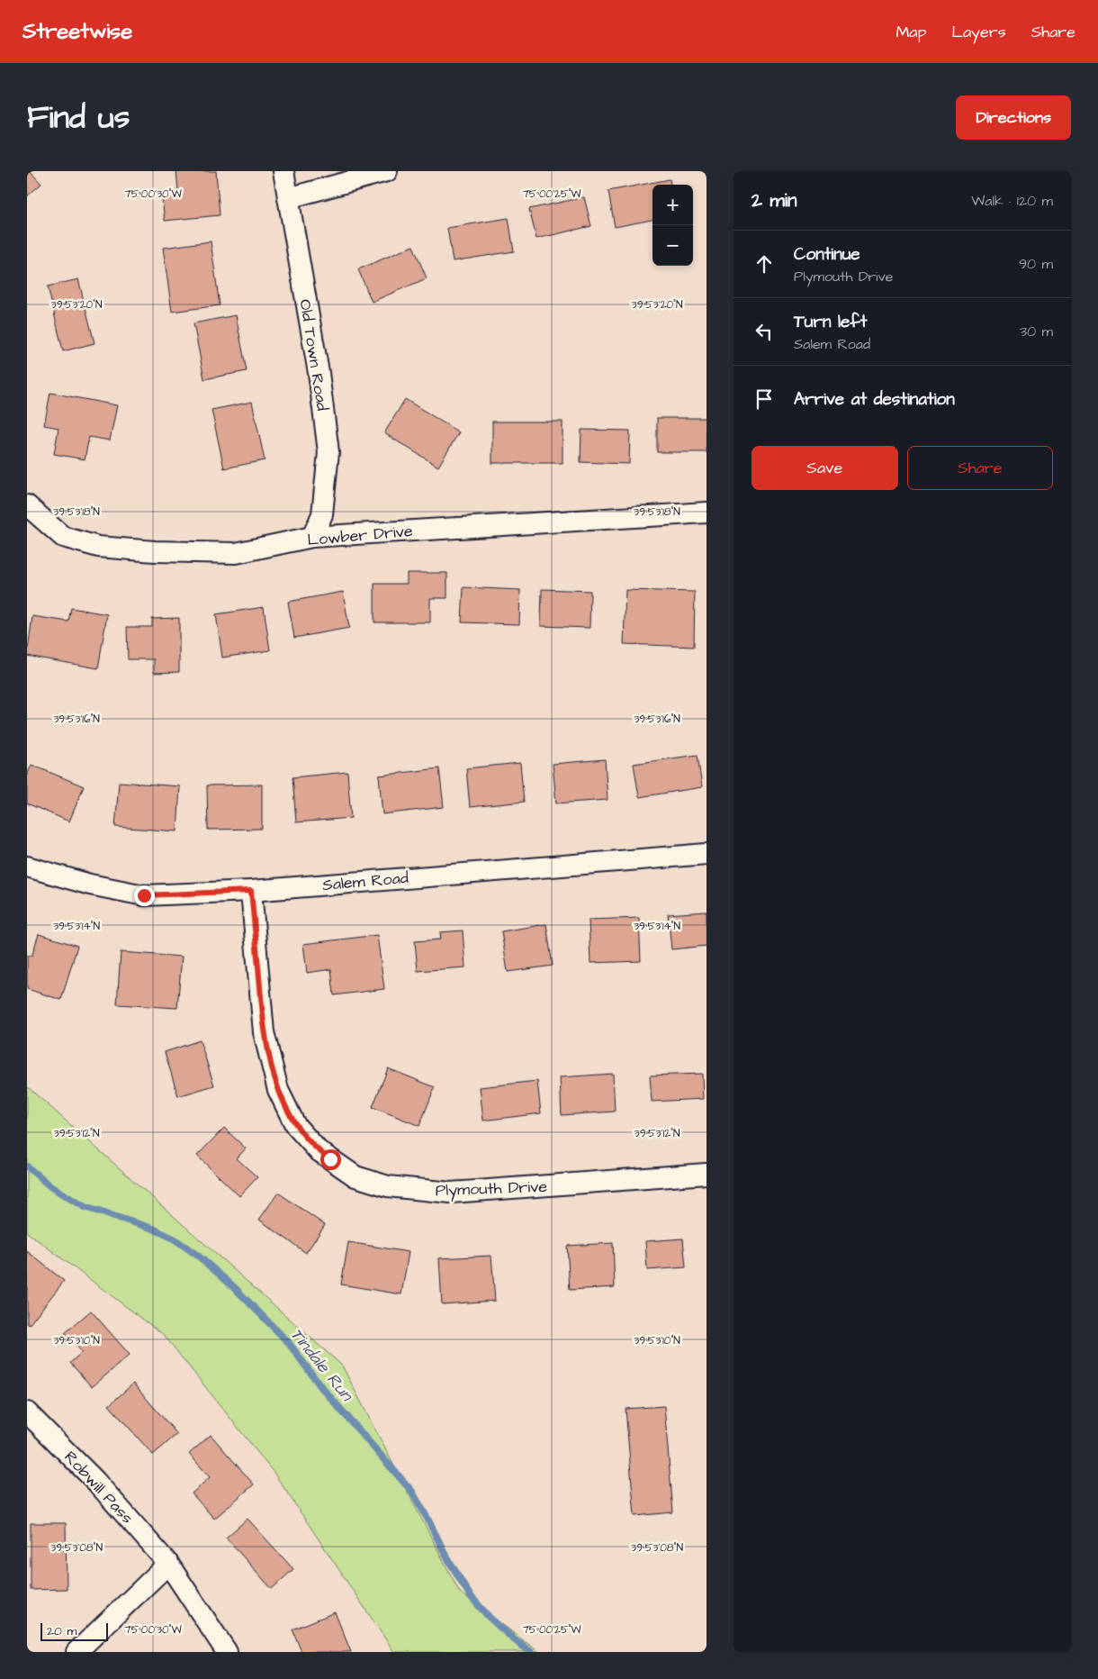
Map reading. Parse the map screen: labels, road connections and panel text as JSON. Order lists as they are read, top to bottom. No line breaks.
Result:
{"streets":{"street":["Old Town Road","Lowber Drive","Salem Road","Plymouth Drive","Robwill Pass"]},"crossings":[["Old Town Road","Lowber Drive"],["Salem Road","Plymouth Drive"]],"water":["Tindale Run"],"scale_bar":"20 m","page":{"header":"Streetwise","nav":["Map","Layers","Share"],"title":"Find us","buttons":["Directions",["Save","Share"]],"heading":["2 min","Walk · 120 m"],"map_buttons":["+","−"],"list":[["Continue","Plymouth Drive","90 m"],["Turn left","Salem Road","30 m"],"Arrive at destination"],"scale":"20 m"},"coordinates":["75°00'30\"W","75°00'25\"W","39°53'20\"N","39°53'18\"N","39°53'16\"N","39°53'14\"N","39°53'12\"N","39°53'10\"N","39°53'08\"N"]}
